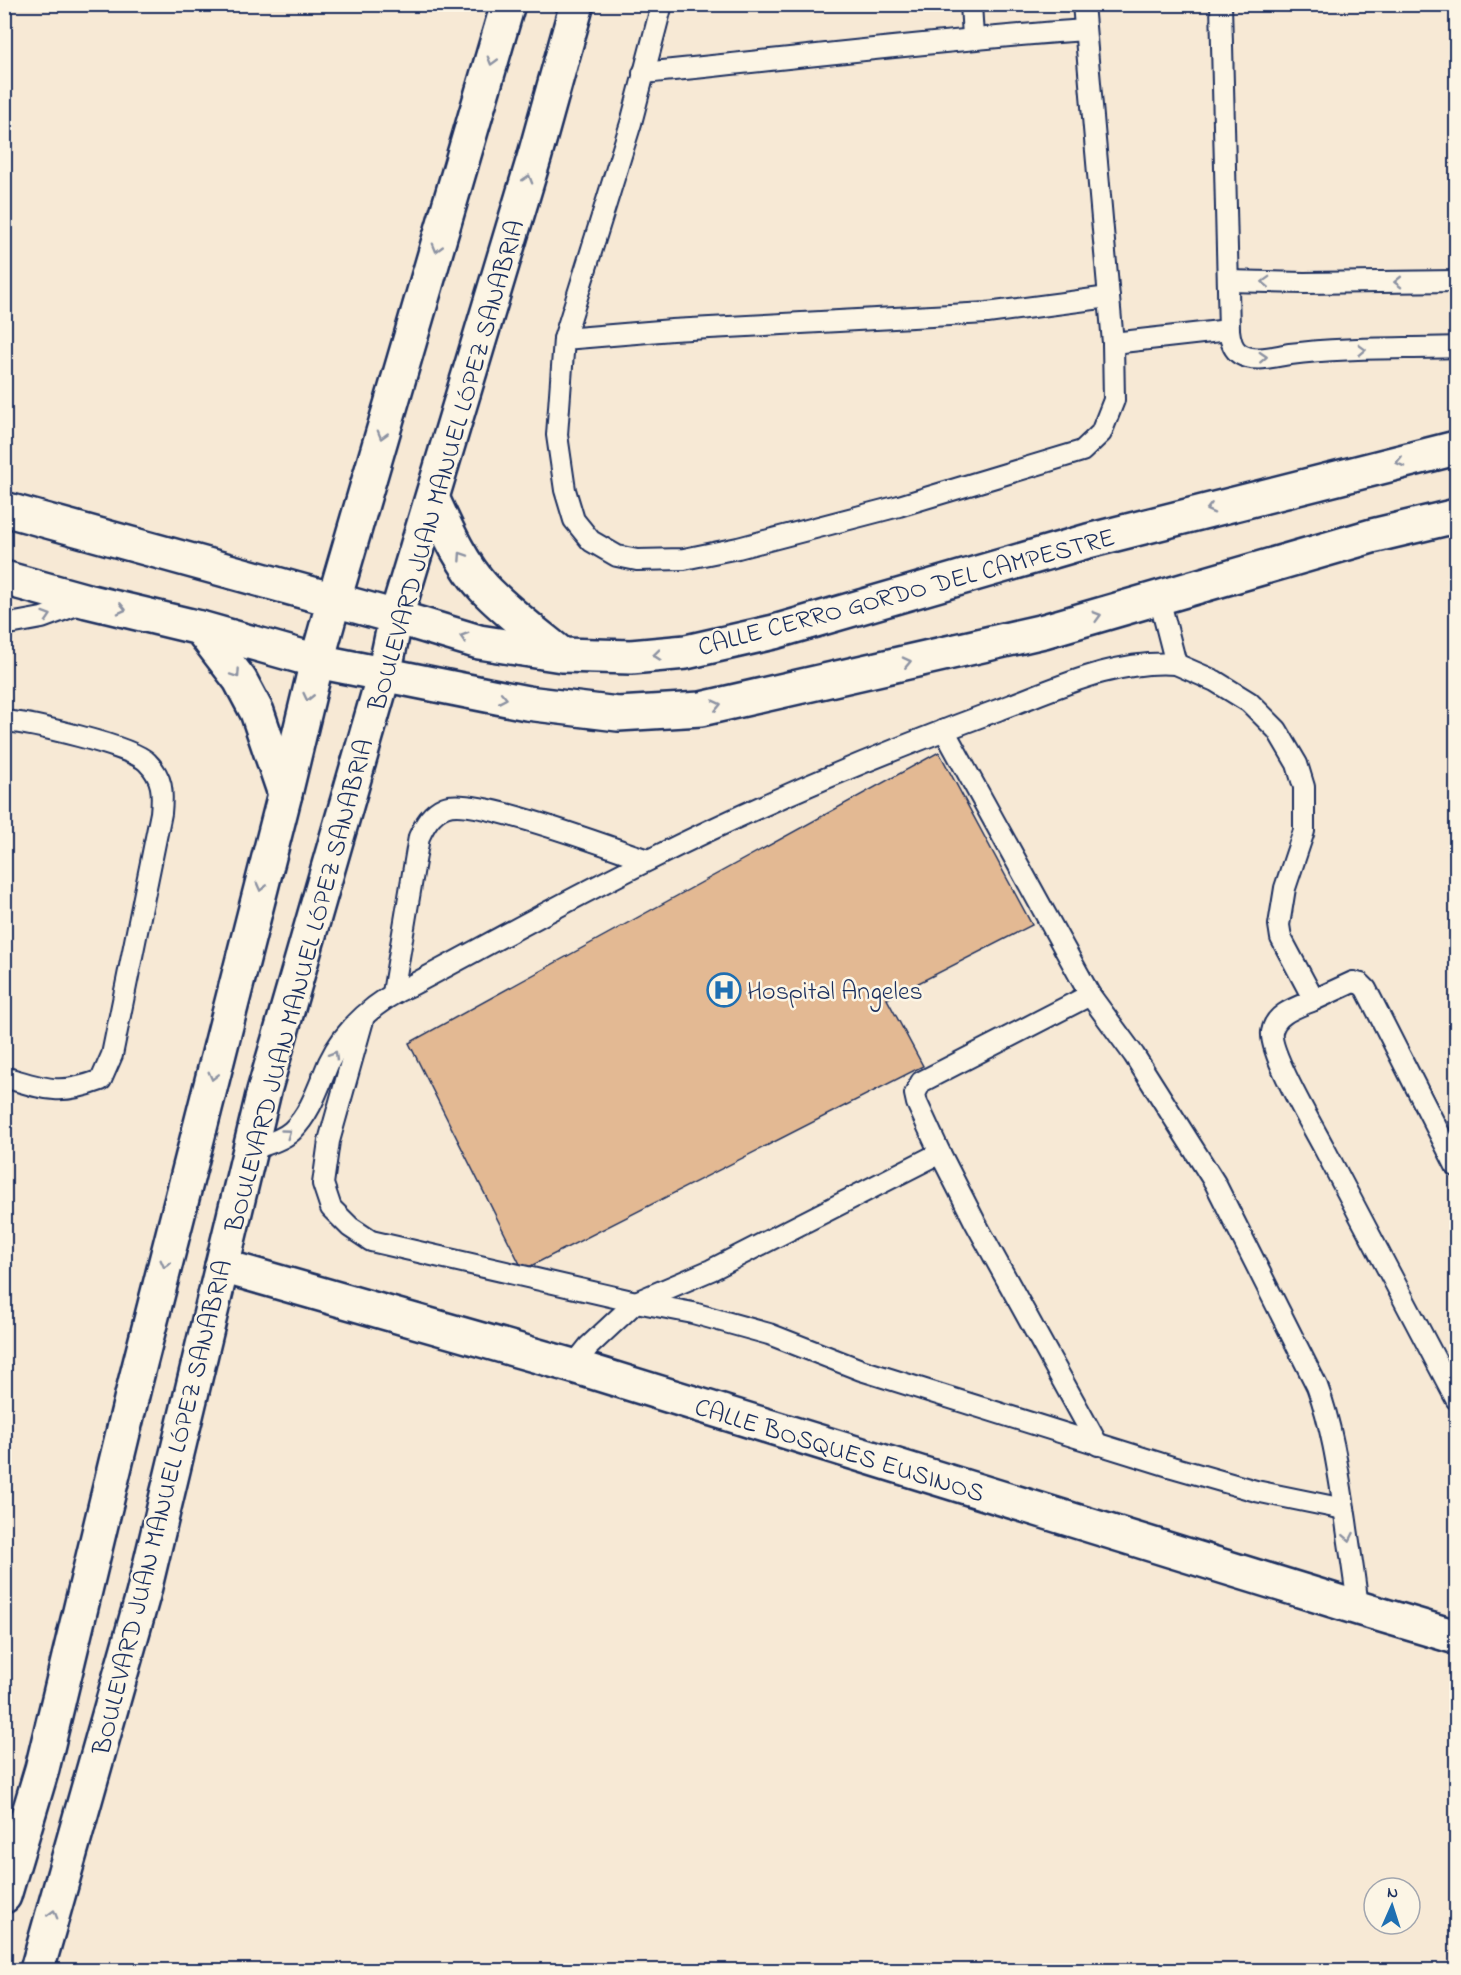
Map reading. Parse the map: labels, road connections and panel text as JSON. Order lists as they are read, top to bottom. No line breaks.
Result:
{"streets":{"street":["BOULEVARD JUAN MANUEL LÓPEZ SANABRIA","CALLE CERRO GORDO DEL CAMPESTRE","CALLE BOSQUES EUSINOS"]},"crossings":[["BOULEVARD JUAN MANUEL LÓPEZ SANABRIA","CALLE CERRO GORDO DEL CAMPESTRE"],["BOULEVARD JUAN MANUEL LÓPEZ SANABRIA","CALLE BOSQUES EUSINOS"]],"places":{"hospital":["Hospital Angeles"]},"north":"top"}
